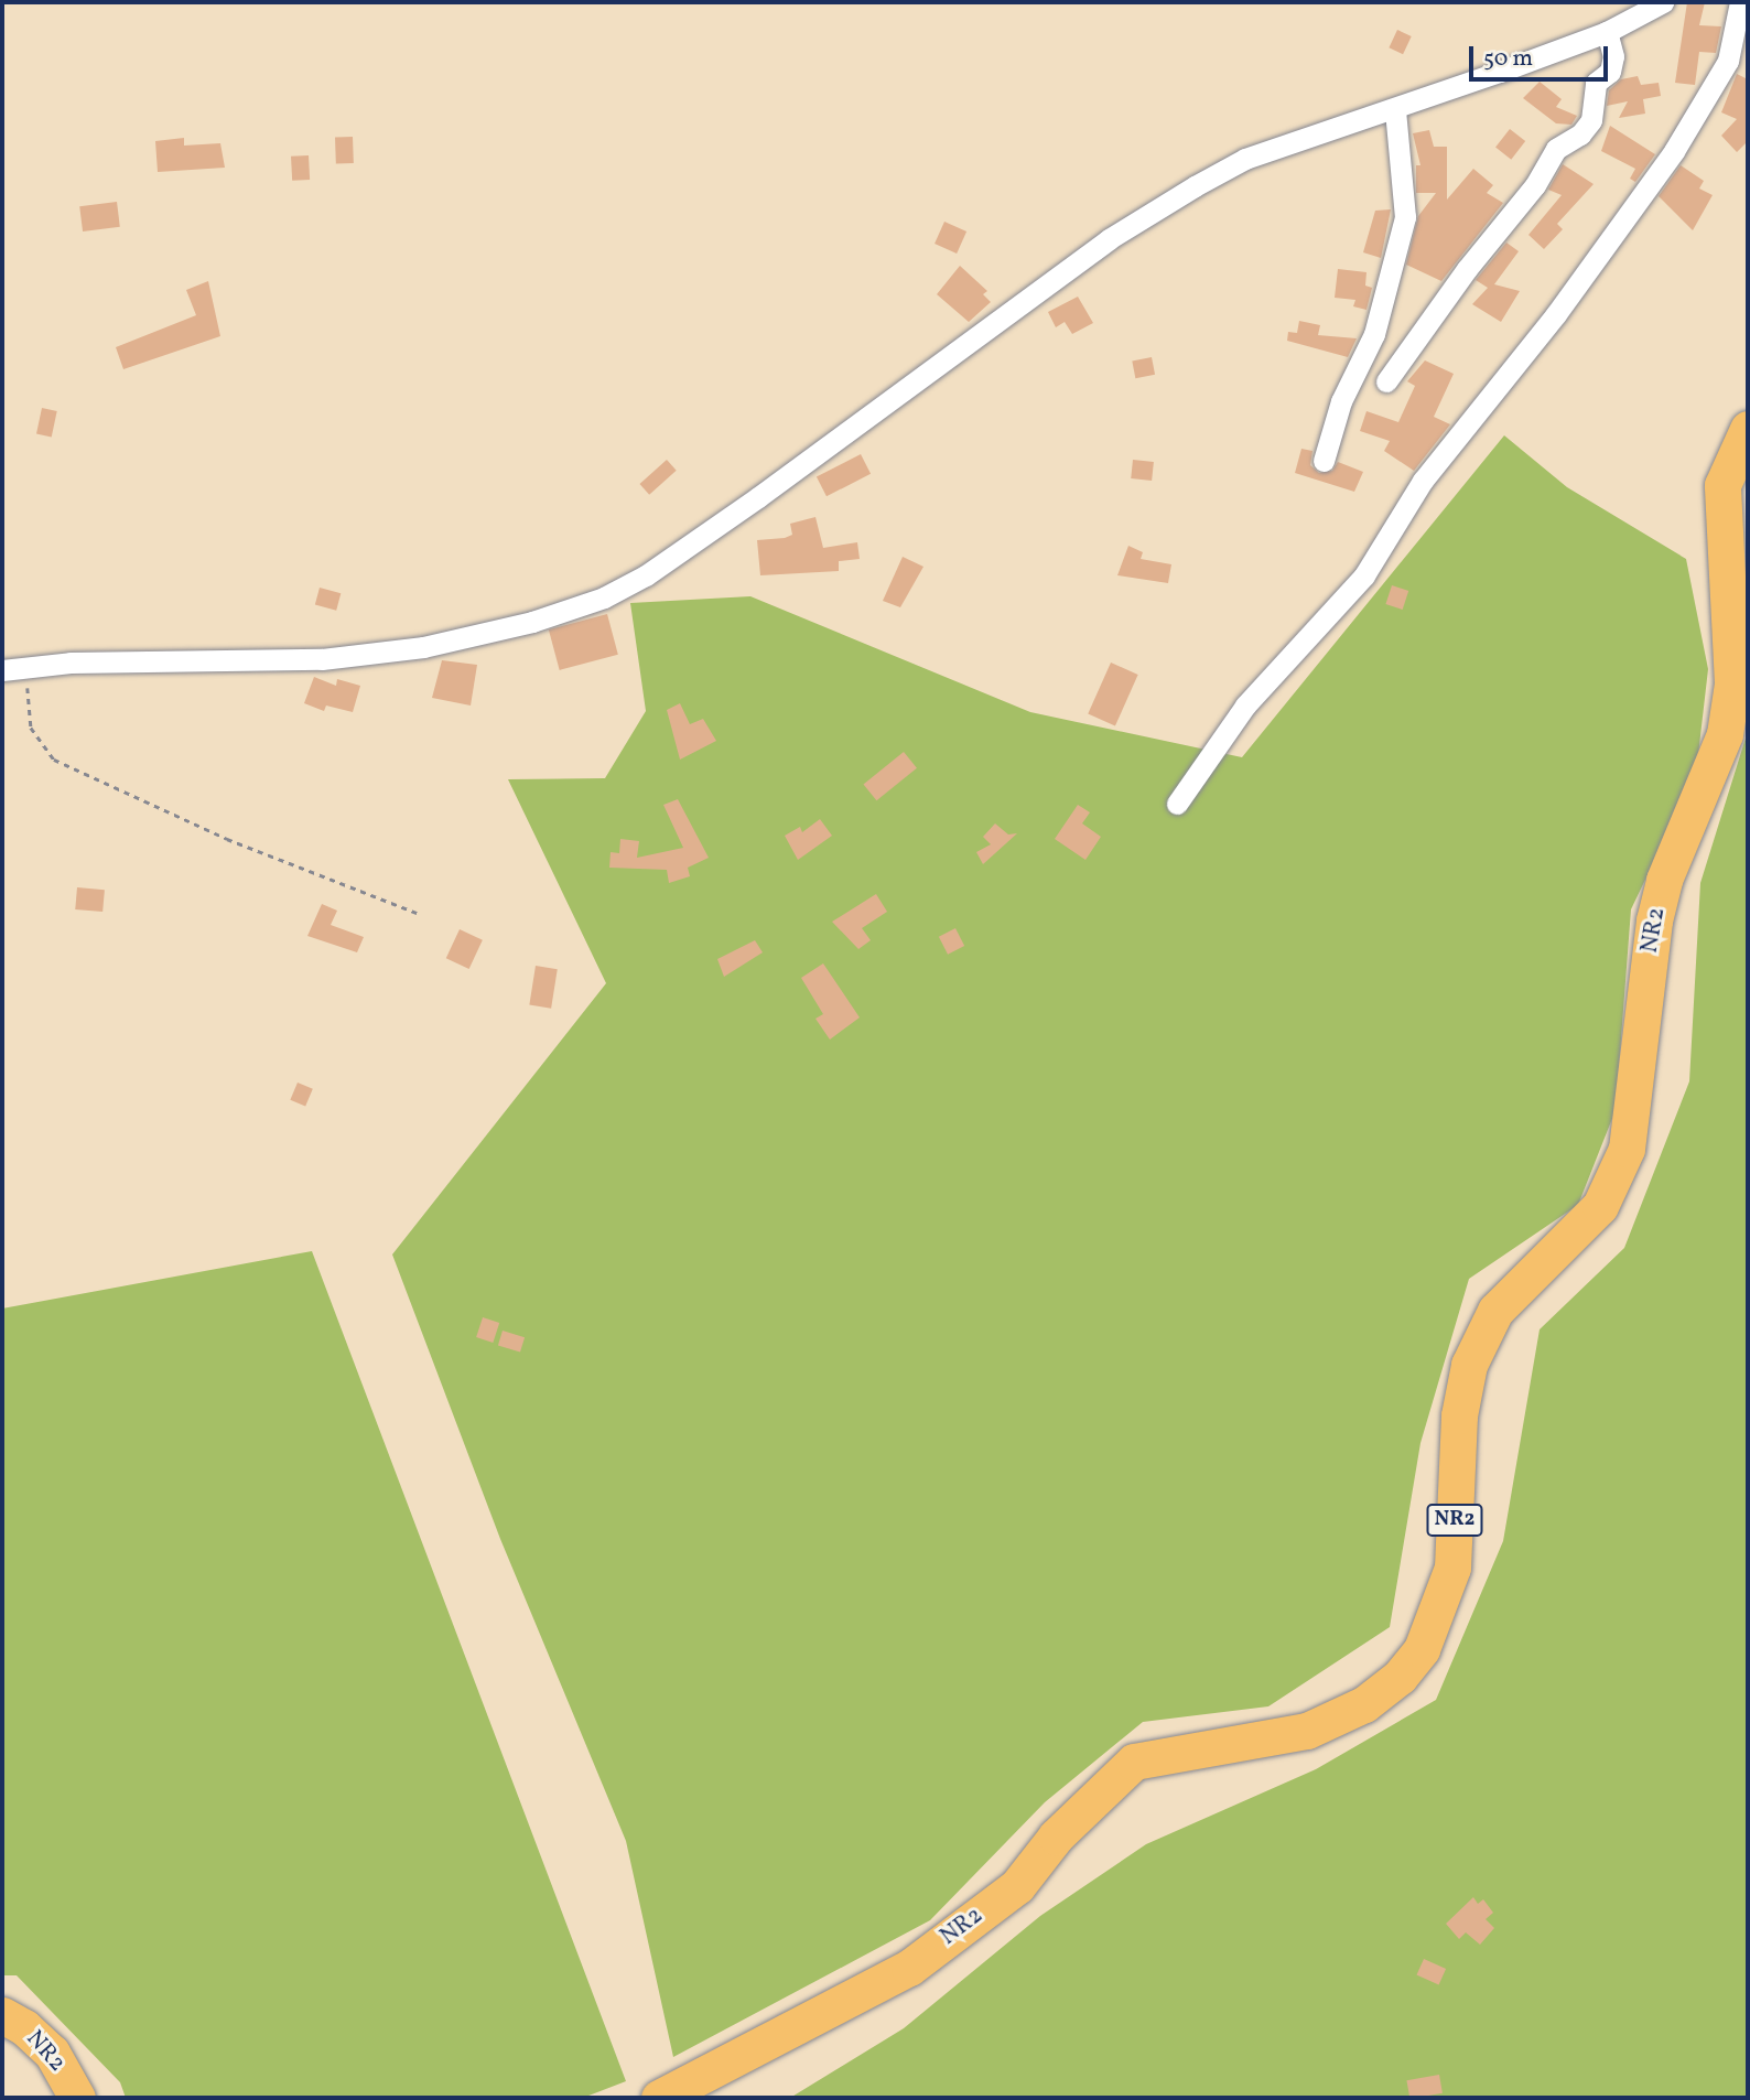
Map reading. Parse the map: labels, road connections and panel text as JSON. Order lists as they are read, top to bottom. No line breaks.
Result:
{"streets":{"highway":["NR2"]},"scale_bar":"50 m"}
